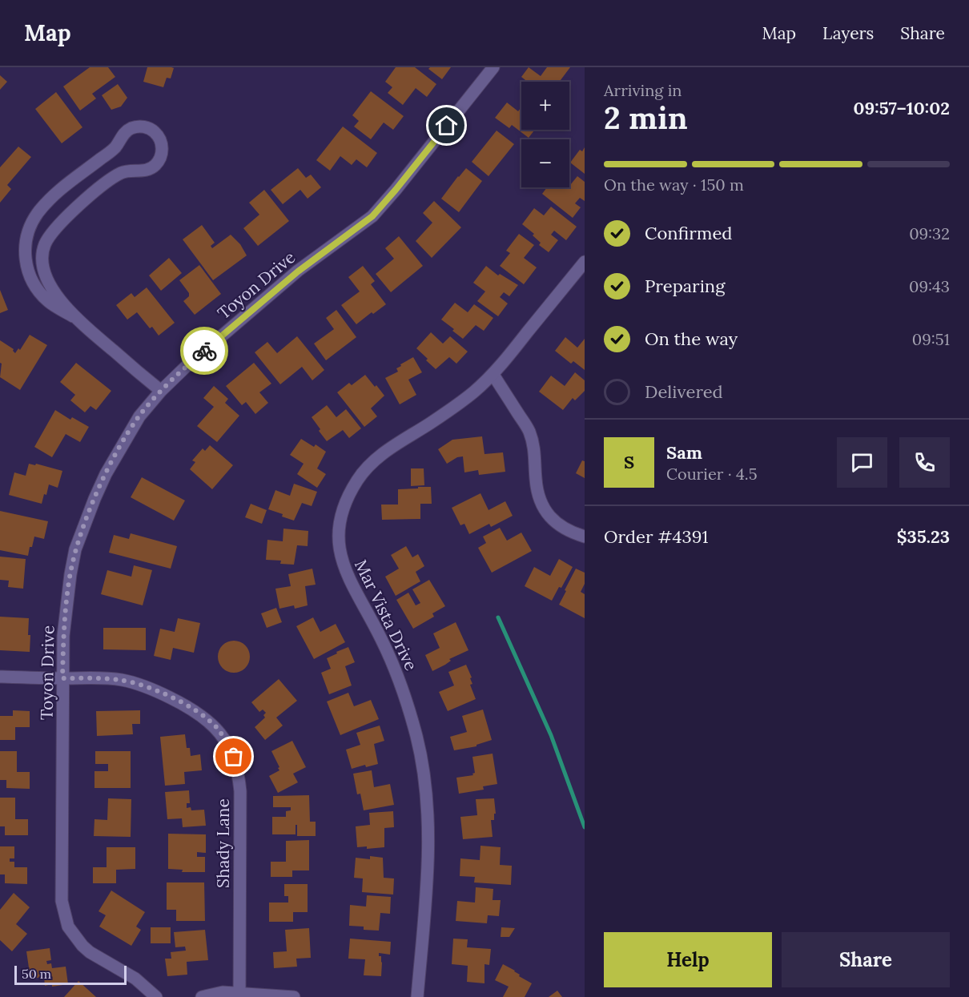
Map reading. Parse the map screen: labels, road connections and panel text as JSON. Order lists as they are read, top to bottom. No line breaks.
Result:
{"streets":{"street":["Toyon Drive","Mar Vista Drive","Shady Lane"]},"crossings":[["Toyon Drive","Shady Lane"]],"scale_bar":"50 m","page":{"header":"Map","nav":["Map","Layers","Share"],"heading":["2 min","Arriving in","09:57–10:02"],"panel":["Sam","Courier · 4.5","Order #4391","$35.23"],"map_buttons":["+","−"],"bar":"On the way · 150 m","list":[["Confirmed","09:32"],["Preparing","09:43"],["On the way","09:51"],"Delivered"],"round":"S","buttons":["Help","Share"],"scale":"50 m"}}
